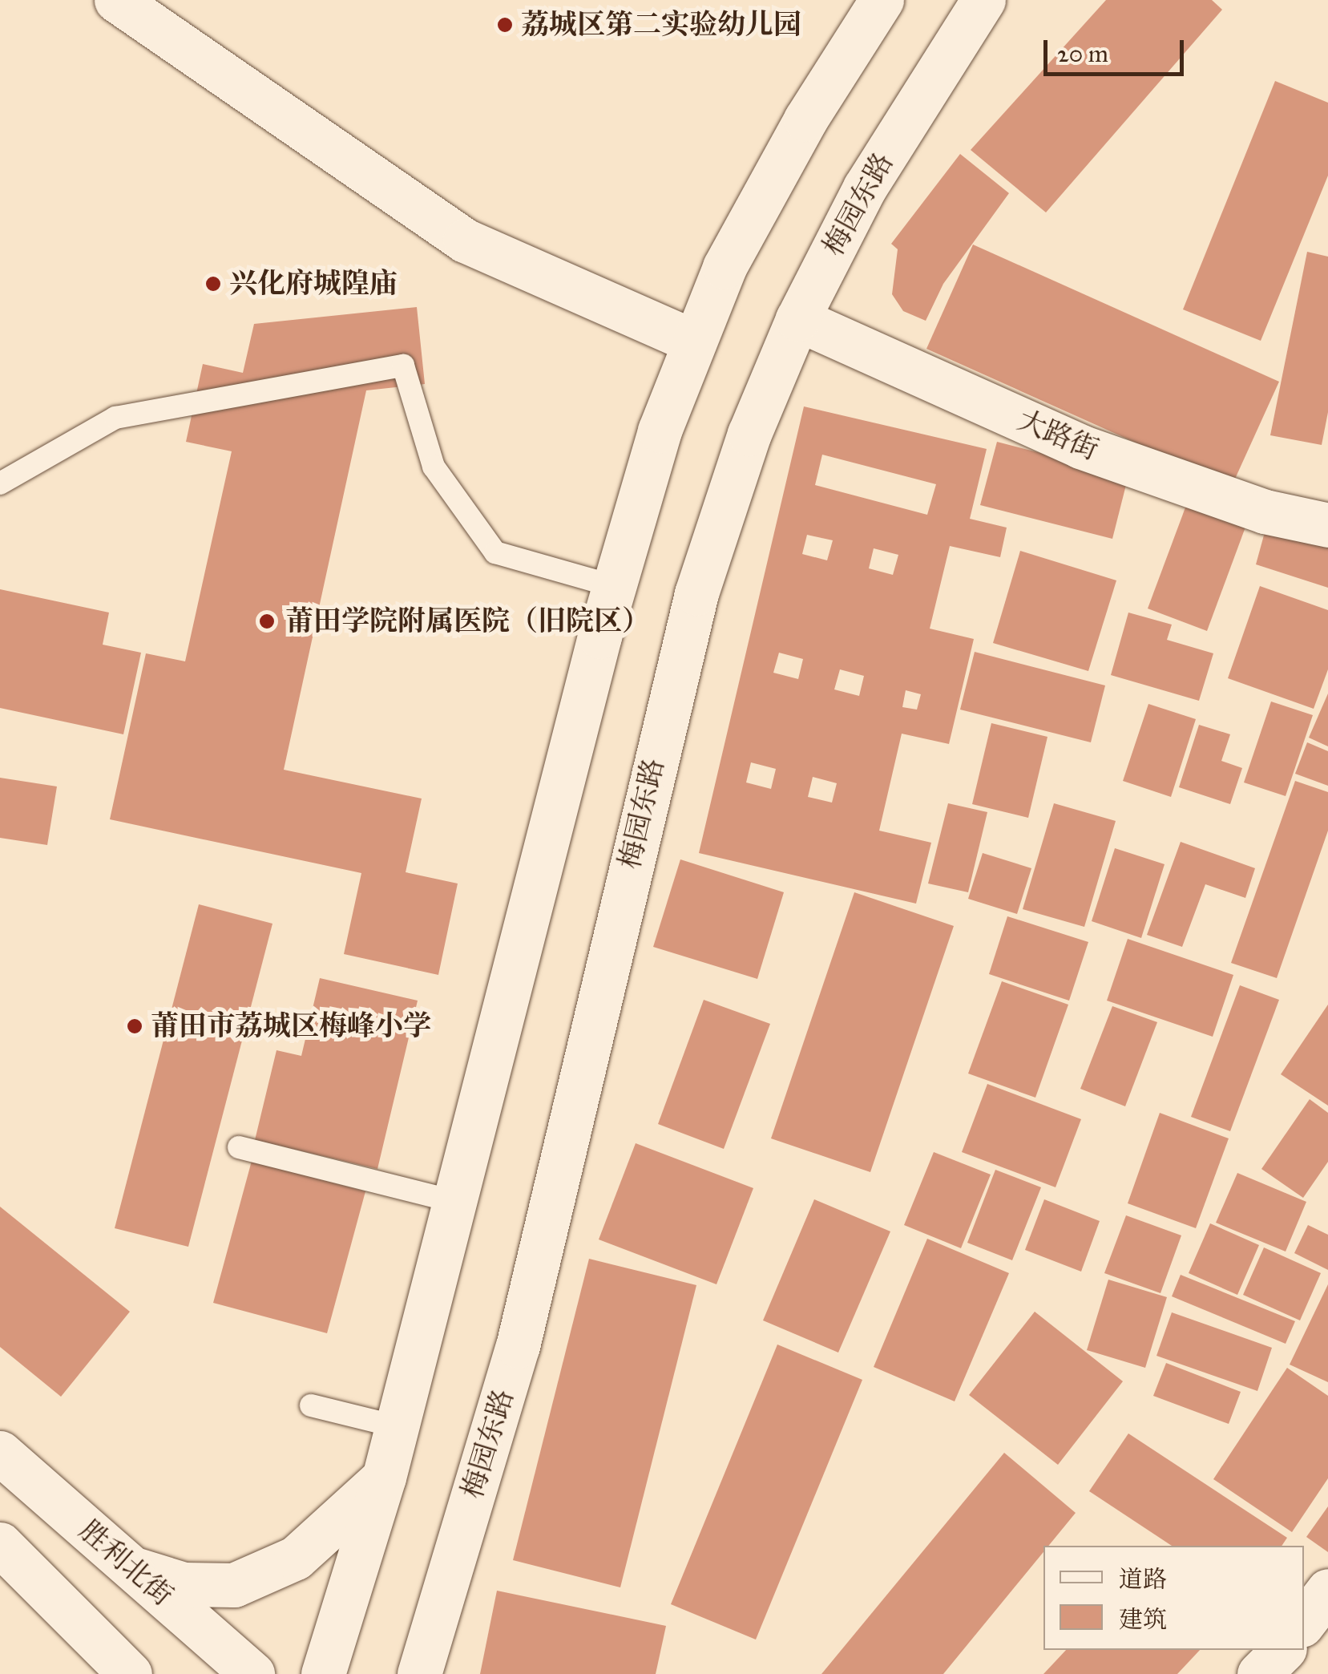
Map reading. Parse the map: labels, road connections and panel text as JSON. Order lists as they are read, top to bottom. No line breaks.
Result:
{"streets":{"main road":["梅园东路","大路街","胜利北街"]},"crossings":[["梅园东路","大路街"]],"places":["荔城区第二实验幼儿园","兴化府城隍庙","莆田学院附属医院（旧院区）","莆田市荔城区梅峰小学"],"legend":["道路","建筑"],"scale_bar":"20 m"}
